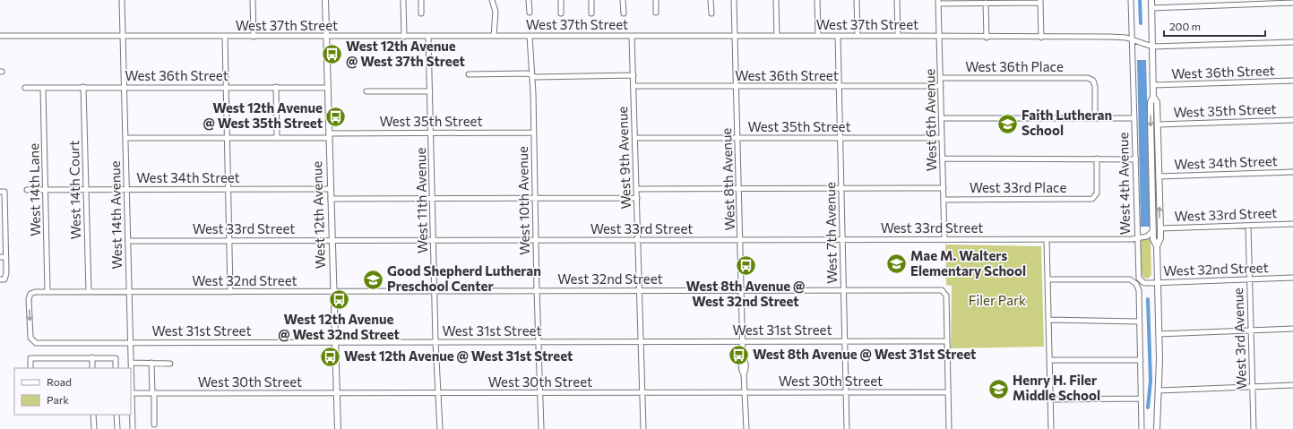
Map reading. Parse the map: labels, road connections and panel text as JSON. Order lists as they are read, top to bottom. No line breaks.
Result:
{"streets":{"main road":["West 4th Avenue","West 12th Avenue"],"street":["West 37th Street","West 36th Place","West 36th Street","West 35th Street","West 6th Avenue","West 9th Avenue","West 34th Street","West 8th Avenue","West 33rd Place","West 14th Lane","West 14th Court","West 11th Avenue","West 10th Avenue","West 14th Avenue","West 33rd Street","West 7th Avenue","West 32nd Street","West 31st Street","West 3rd Avenue","West 30th Street"]},"crossings":[["West 37th Street","West 6th Avenue"],["West 37th Street","West 9th Avenue"],["West 37th Street","West 8th Avenue"],["West 37th Street","West 4th Avenue"],["West 37th Street","West 11th Avenue"],["West 37th Street","West 10th Avenue"],["West 37th Street","West 14th Avenue"],["West 37th Street","West 12th Avenue"],["West 37th Street","West 7th Avenue"],["West 36th Place","West 6th Avenue"],["West 36th Street","West 6th Avenue"],["West 36th Street","West 9th Avenue"],["West 36th Street","West 8th Avenue"],["West 36th Street","West 4th Avenue"],["West 36th Street","West 14th Lane"],["West 36th Street","West 14th Court"],["West 36th Street","West 14th Avenue"],["West 36th Street","West 12th Avenue"],["West 36th Street","West 7th Avenue"],["West 35th Street","West 6th Avenue"],["West 35th Street","West 9th Avenue"],["West 35th Street","West 8th Avenue"],["West 35th Street","West 4th Avenue"],["West 35th Street","West 11th Avenue"],["West 35th Street","West 10th Avenue"],["West 35th Street","West 14th Avenue"],["West 35th Street","West 12th Avenue"],["West 35th Street","West 7th Avenue"],["West 6th Avenue","West 33rd Place"],["West 6th Avenue","West 33rd Street"],["West 9th Avenue","West 33rd Street"],["West 9th Avenue","West 32nd Street"],["West 9th Avenue","West 31st Street"],["West 9th Avenue","West 30th Street"],["West 34th Street","West 4th Avenue"],["West 34th Street","West 14th Lane"],["West 34th Street","West 14th Court"],["West 34th Street","West 14th Avenue"],["West 34th Street","West 12th Avenue"],["West 8th Avenue","West 33rd Street"],["West 8th Avenue","West 32nd Street"],["West 8th Avenue","West 31st Street"],["West 8th Avenue","West 30th Street"],["West 4th Avenue","West 33rd Street"],["West 4th Avenue","West 32nd Street"],["West 14th Lane","West 32nd Street"],["West 14th Court","West 32nd Street"],["West 11th Avenue","West 33rd Street"],["West 11th Avenue","West 32nd Street"],["West 11th Avenue","West 31st Street"],["West 11th Avenue","West 30th Street"],["West 10th Avenue","West 33rd Street"],["West 10th Avenue","West 32nd Street"],["West 10th Avenue","West 31st Street"],["West 10th Avenue","West 30th Street"],["West 14th Avenue","West 33rd Street"],["West 14th Avenue","West 32nd Street"],["West 14th Avenue","West 31st Street"],["West 14th Avenue","West 30th Street"],["West 12th Avenue","West 33rd Street"],["West 12th Avenue","West 32nd Street"],["West 12th Avenue","West 31st Street"],["West 12th Avenue","West 30th Street"],["West 33rd Street","West 7th Avenue"],["West 33rd Street","West 3rd Avenue"],["West 7th Avenue","West 32nd Street"],["West 7th Avenue","West 31st Street"],["West 7th Avenue","West 30th Street"],["West 32nd Street","West 31st Street"],["West 32nd Street","West 3rd Avenue"]],"parks":["Filer Park"],"places":{"bus stop":["West 12th Avenue @ West 37th Street","West 12th Avenue @ West 35th Street","West 8th Avenue @ West 32nd Street","West 12th Avenue @ West 32nd Street","West 8th Avenue @ West 31st Street","West 12th Avenue @ West 31st Street"],"school or university":["Faith Lutheran School","Mae M. Walters Elementary School","Good Shepherd Lutheran Preschool Center","Henry H. Filer Middle School"]},"legend":["Road","Park"],"scale_bar":"200 m"}
